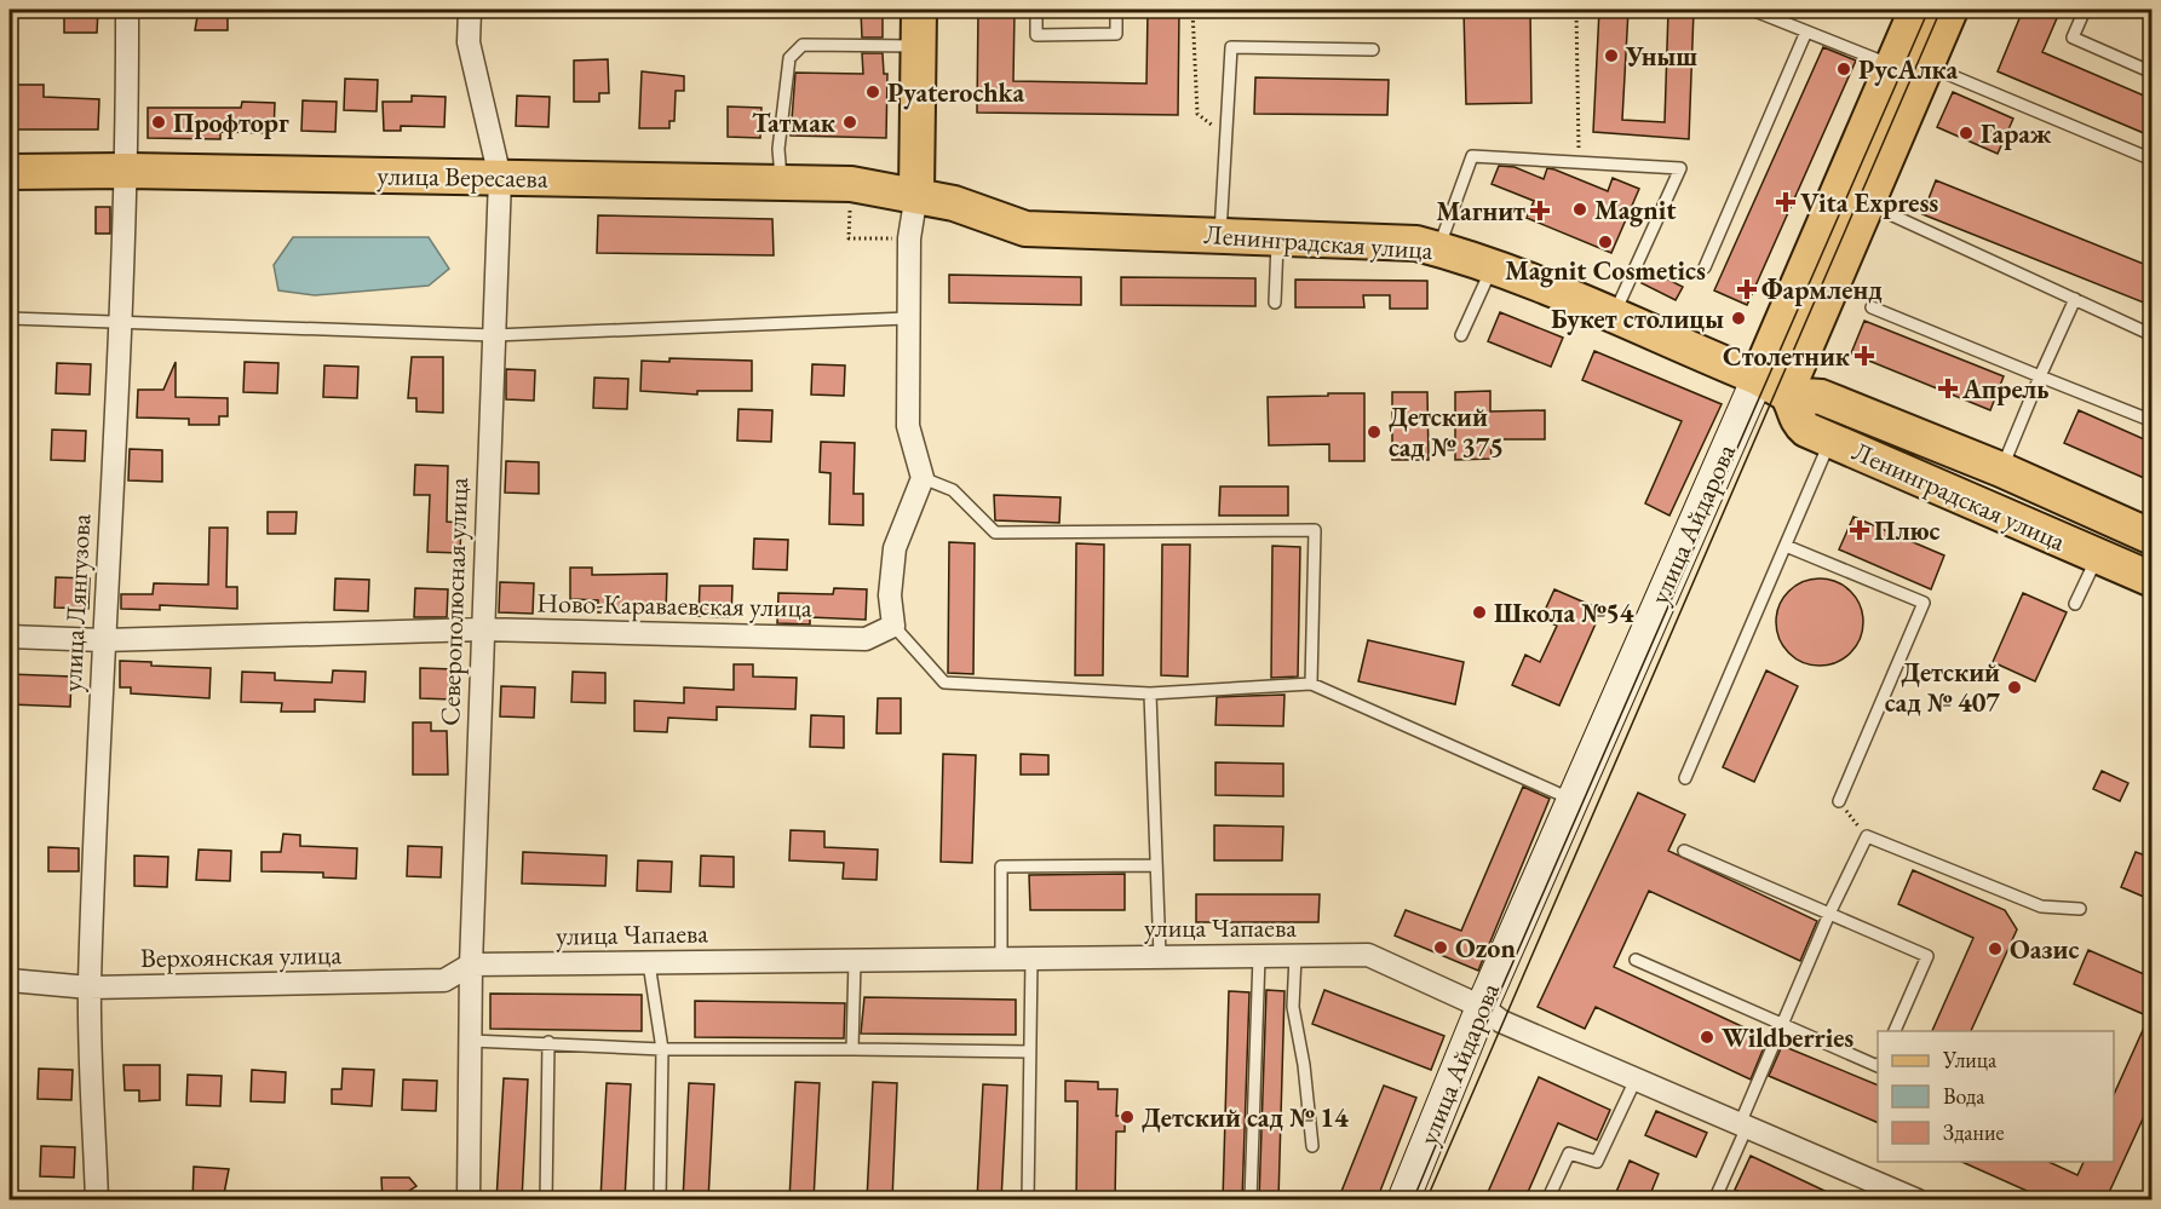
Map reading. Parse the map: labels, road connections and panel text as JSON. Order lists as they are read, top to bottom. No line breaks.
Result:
{"streets":{"main road":["улица Вересаева","Ленинградская улица","улица Айдарова"],"street":["Северополюсная улица","улица Лянгузова","Ново-Караваевская улица","улица Чапаева","Верхоянская улица"]},"crossings":[["улица Вересаева","Ленинградская улица"],["улица Вересаева","Северополюсная улица"],["улица Вересаева","улица Лянгузова"],["Ленинградская улица","улица Айдарова"],["улица Айдарова","улица Чапаева"],["Северополюсная улица","Ново-Караваевская улица"],["Северополюсная улица","улица Чапаева"],["Северополюсная улица","Верхоянская улица"],["улица Лянгузова","Ново-Караваевская улица"],["улица Лянгузова","Верхоянская улица"],["улица Чапаева","Верхоянская улица"]],"places":{"other":["Уныш","РусАлка","Pyaterochka","Профторг","Татмак","Гараж","Magnit","Magnit Cosmetics","Букет столицы","Детский сад № 375","Школа №54","Детский сад № 407","Ozon","Оазис","Wildberries","Детский сад № 14"],"health":["Vita Express","Магнит","Фармленд","Столетник","Апрель","Плюс"]},"legend":["Улица","Вода","Здание"]}
